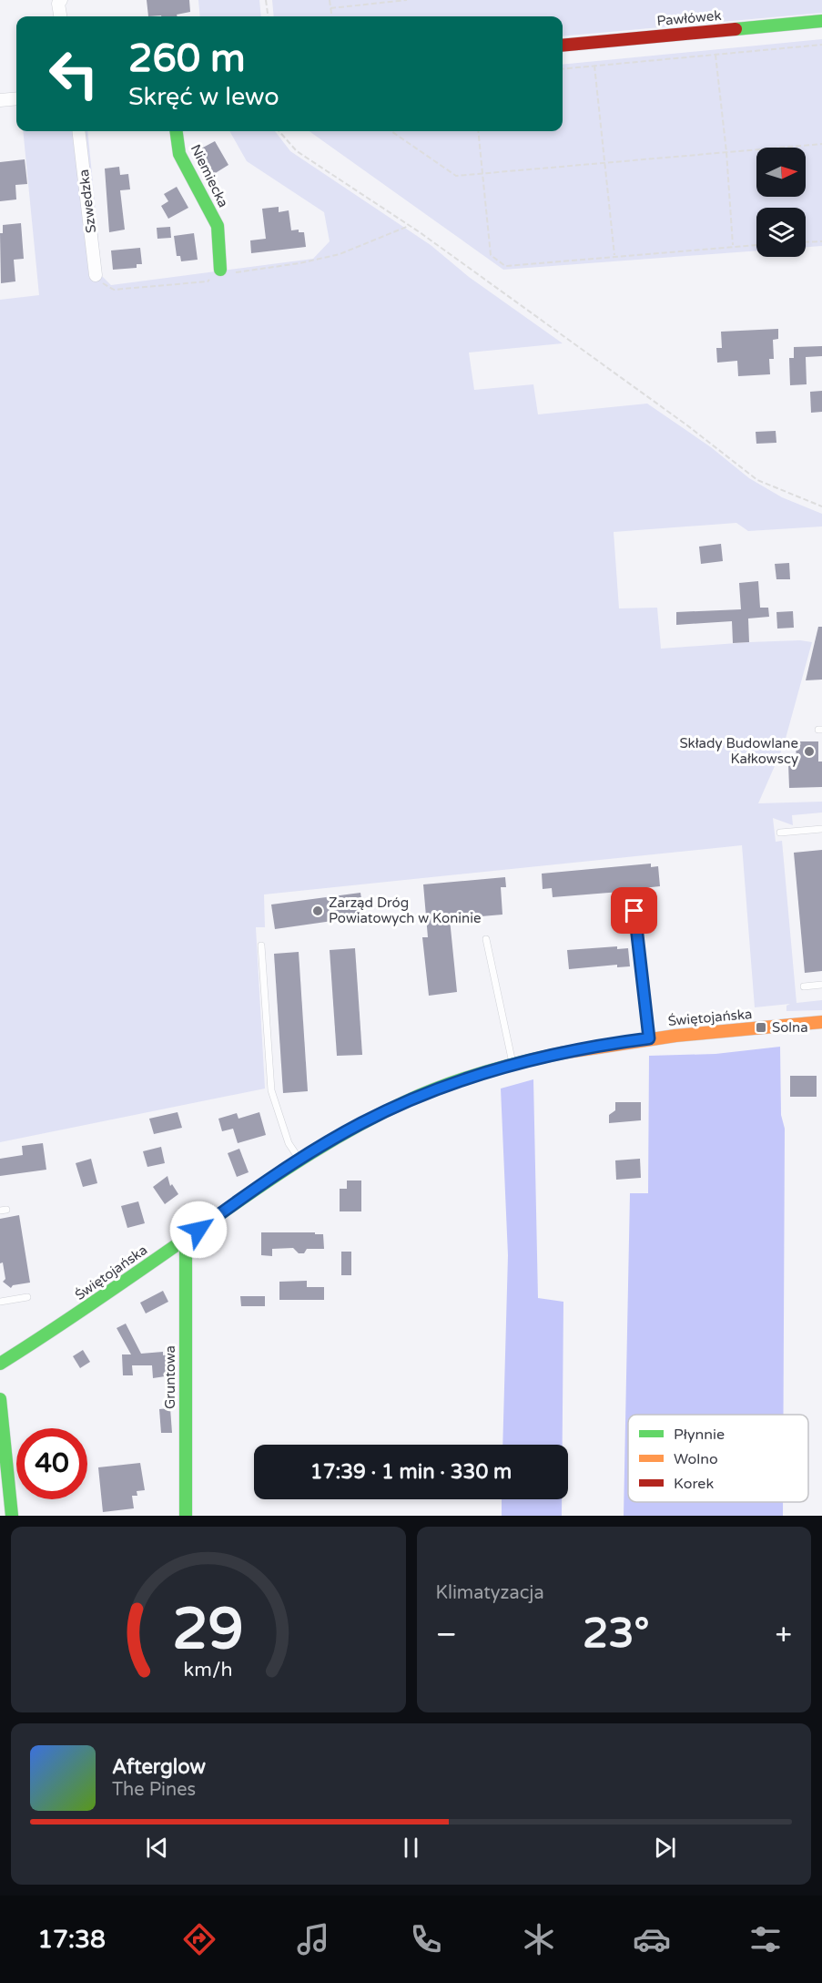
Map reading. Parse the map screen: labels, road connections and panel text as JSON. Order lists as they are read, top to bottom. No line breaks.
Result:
{"streets":{"street":["Pawłówek","Niemiecka","Szwedzka","Świętojańska","Gruntowa"]},"crossings":[["Świętojańska","Gruntowa"]],"places":{"other":["Składy Budowlane Kałkowscy","Zarząd Dróg Powiatowych w Koninie"],"transit":["Solna"]},"legend":["Płynnie","Wolno","Korek"],"north":"right","page":{"turn":["260 m","Skręć w lewo"],"limit":"40","trip":"17:39 · 1 min · 330 m","tile":"Klimatyzacja","heat":["−","23°","+"],"song":["Afterglow","The Pines"],"tabs":"17:38","gauge":["29","km/h"]}}
